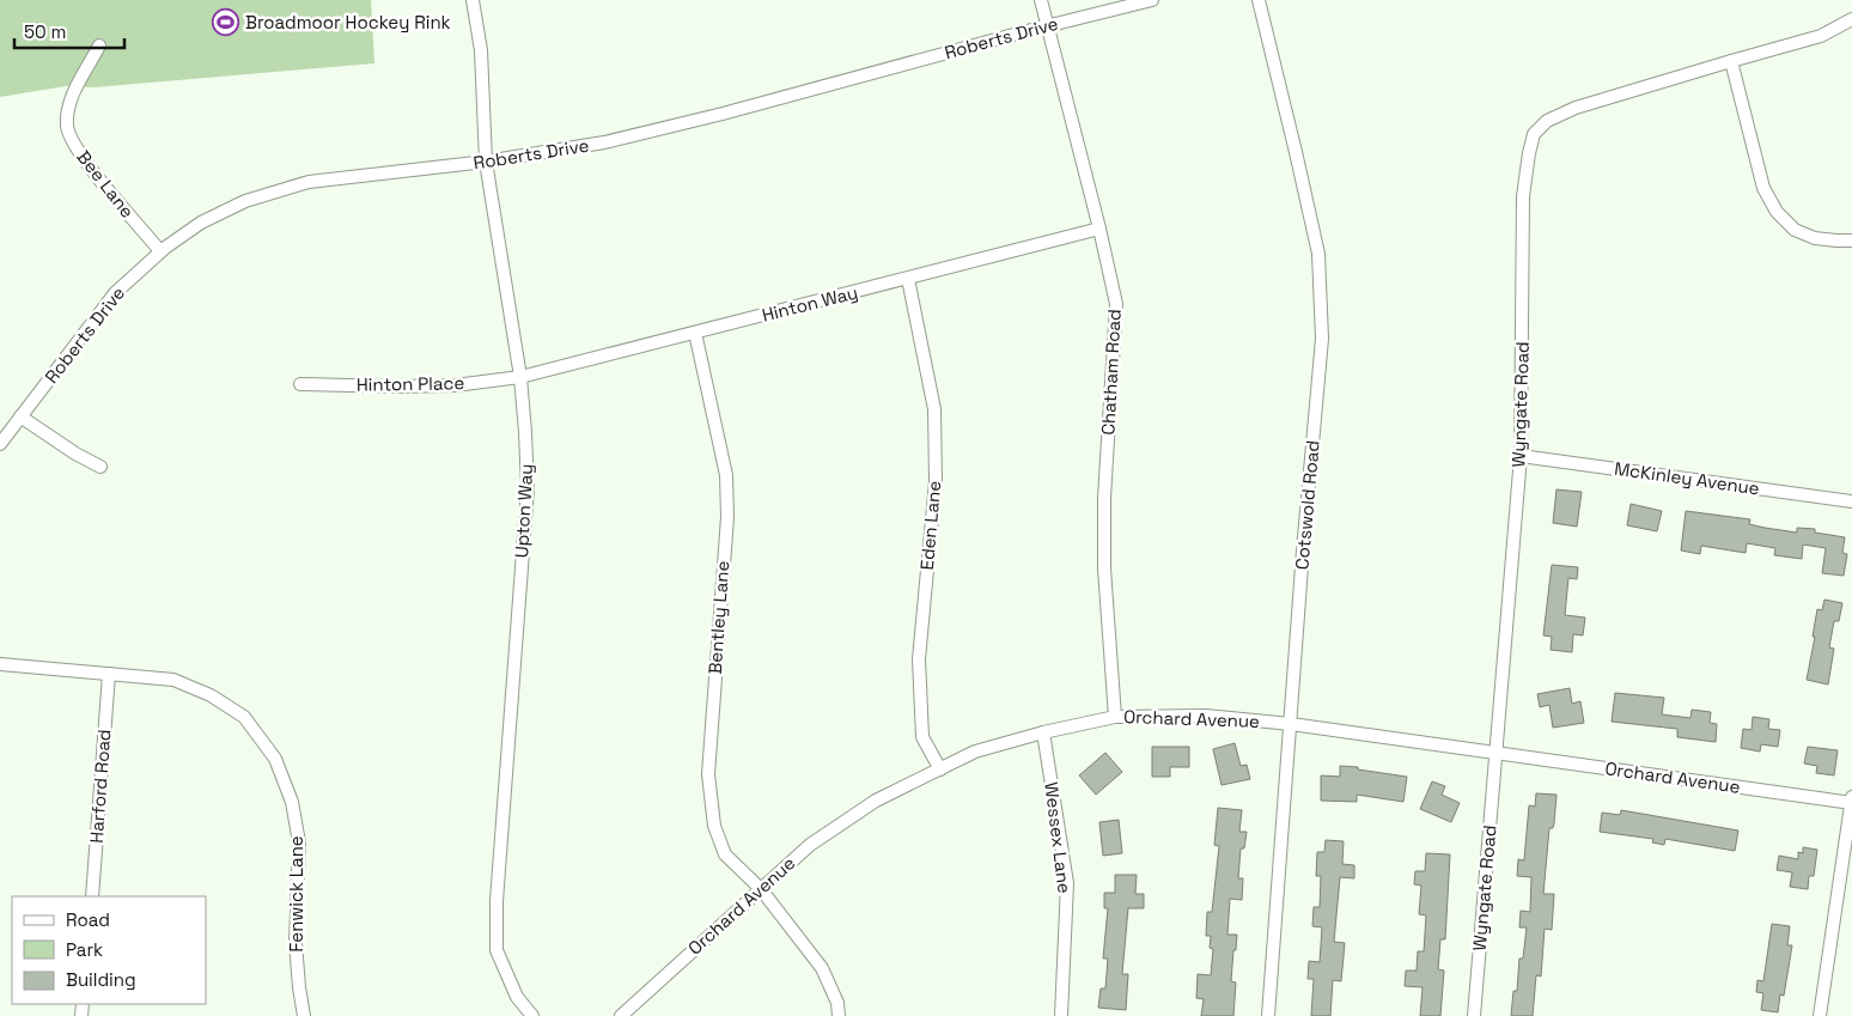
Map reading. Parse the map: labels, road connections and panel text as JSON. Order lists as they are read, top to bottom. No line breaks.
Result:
{"streets":{"street":["Roberts Drive","Bee Lane","Hinton Way","Chatham Road","Hinton Place","Wyngate Road","McKinley Avenue","Cotswold Road","Upton Way","Eden Lane","Bentley Lane","Orchard Avenue","Harford Road","Wessex Lane","Fenwick Lane"]},"crossings":[["Roberts Drive","Bee Lane"],["Roberts Drive","Chatham Road"],["Roberts Drive","Upton Way"],["Hinton Way","Chatham Road"],["Hinton Way","Hinton Place"],["Hinton Way","Upton Way"],["Hinton Way","Eden Lane"],["Hinton Way","Bentley Lane"],["Chatham Road","Orchard Avenue"],["Hinton Place","Upton Way"],["Wyngate Road","McKinley Avenue"],["Wyngate Road","Orchard Avenue"],["Cotswold Road","Orchard Avenue"],["Eden Lane","Orchard Avenue"],["Bentley Lane","Orchard Avenue"],["Orchard Avenue","Wessex Lane"],["Harford Road","Fenwick Lane"]],"places":{"sports":["Broadmoor Hockey Rink"]},"legend":["Road","Park","Building"],"scale_bar":"50 m"}
